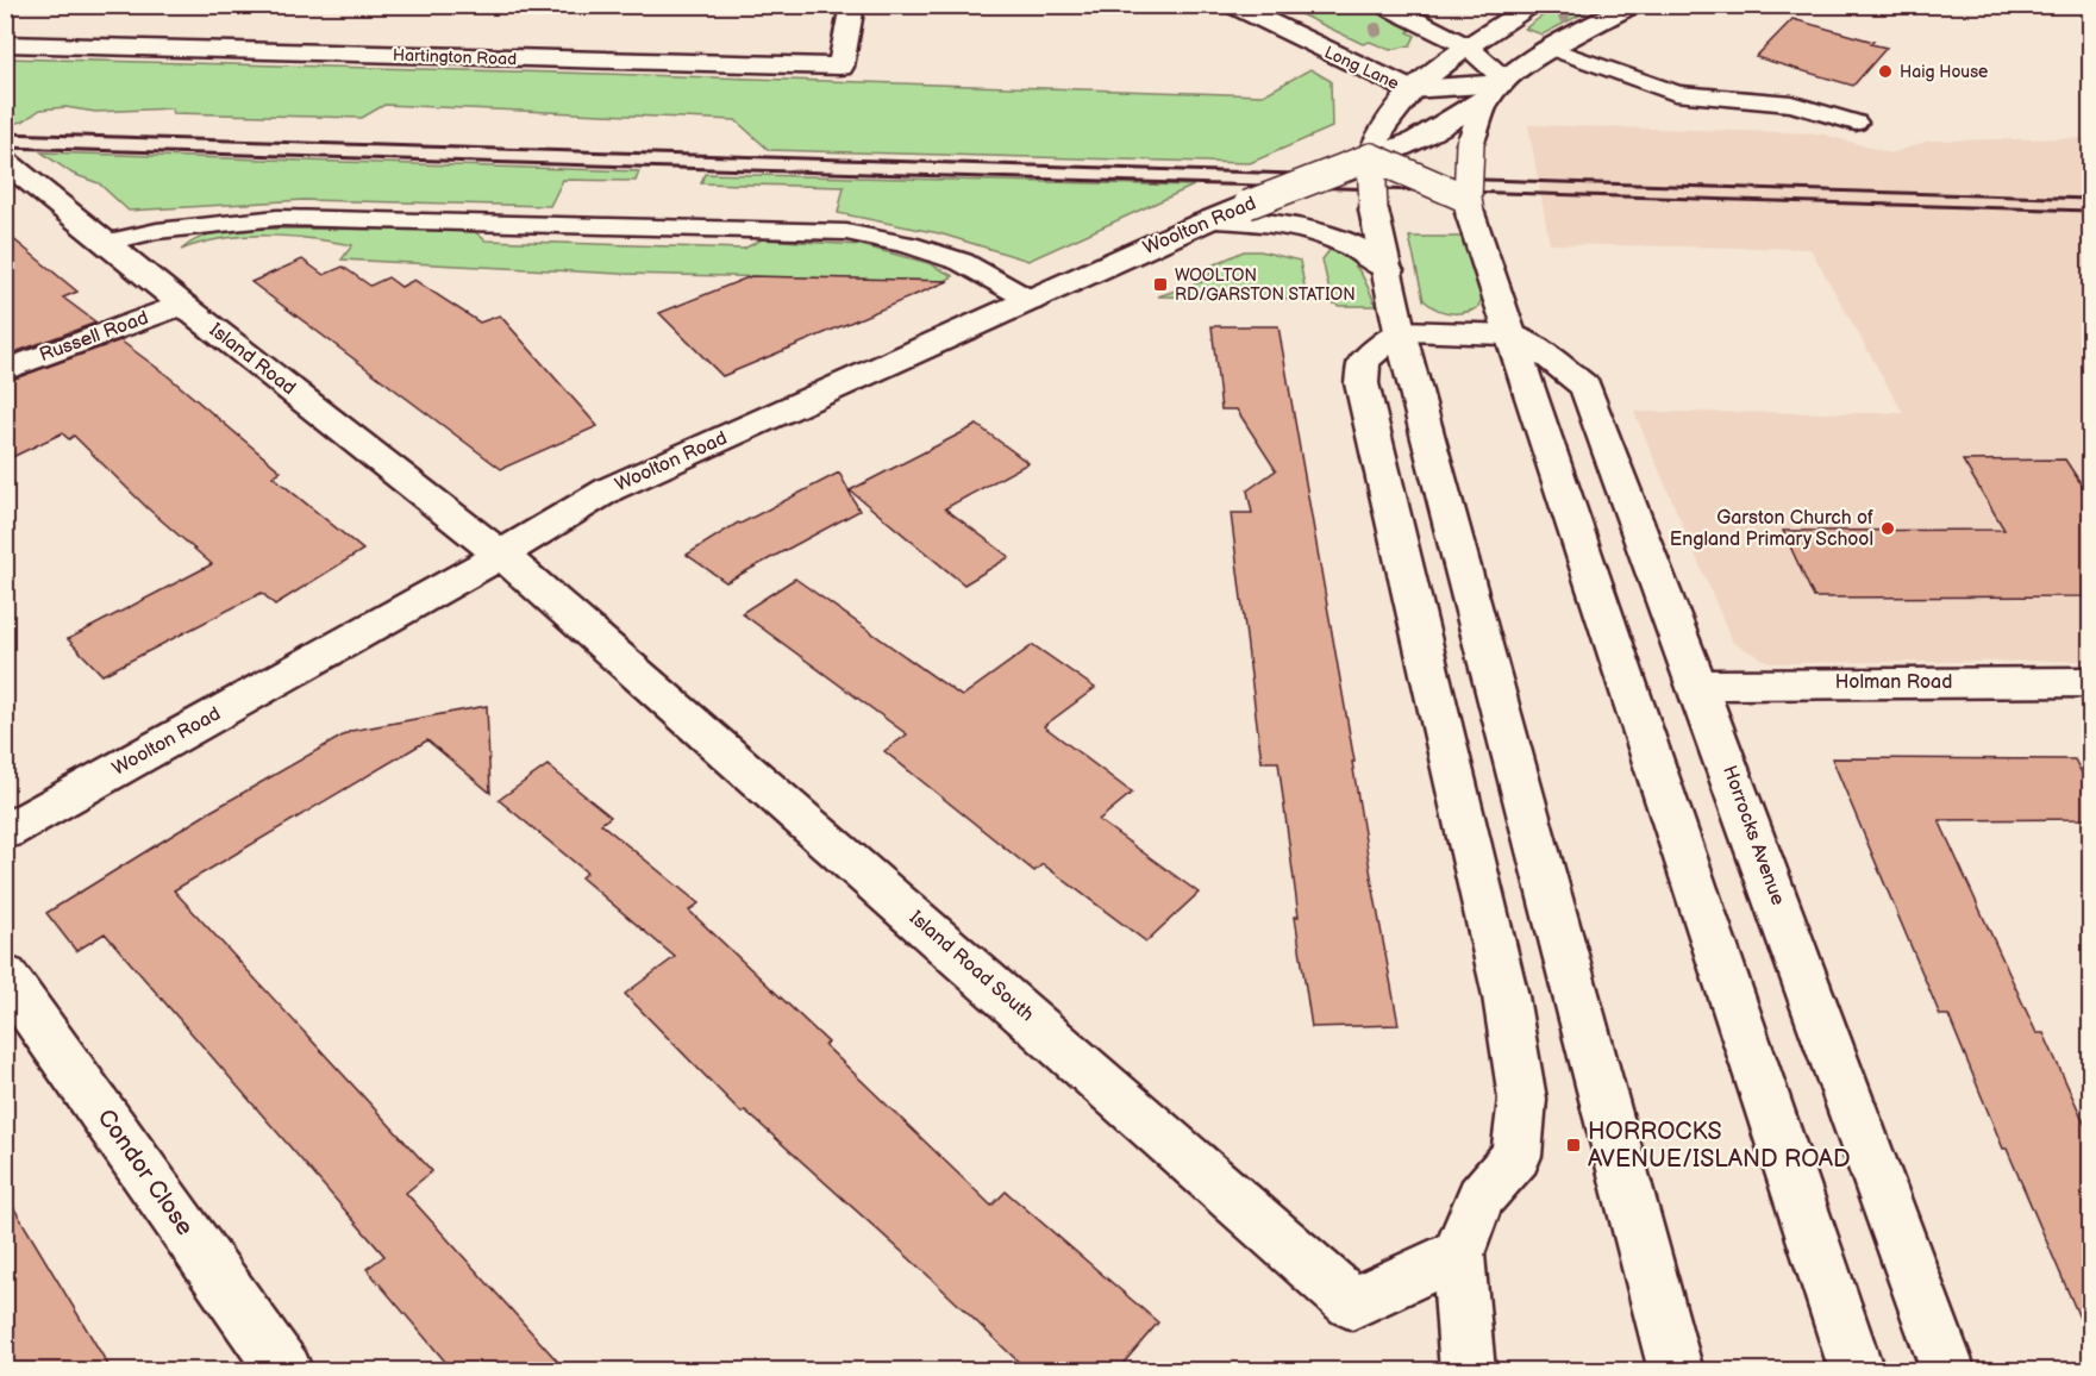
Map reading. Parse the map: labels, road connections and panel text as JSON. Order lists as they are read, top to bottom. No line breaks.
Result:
{"streets":{"street":["Hartington Road","Long Lane","Woolton Road","Russell Road","Island Road","Holman Road","Horrocks Avenue","Island Road South","Condor Close"]},"crossings":[["Long Lane","Woolton Road"],["Woolton Road","Island Road"],["Woolton Road","Island Road South"],["Russell Road","Island Road"],["Island Road","Island Road South"],["Holman Road","Horrocks Avenue"]],"places":{"other":["Haig House","Garston Church of England Primary School"],"transit":["WOOLTON RD/GARSTON STATION","HORROCKS AVENUE/ISLAND ROAD"]}}
